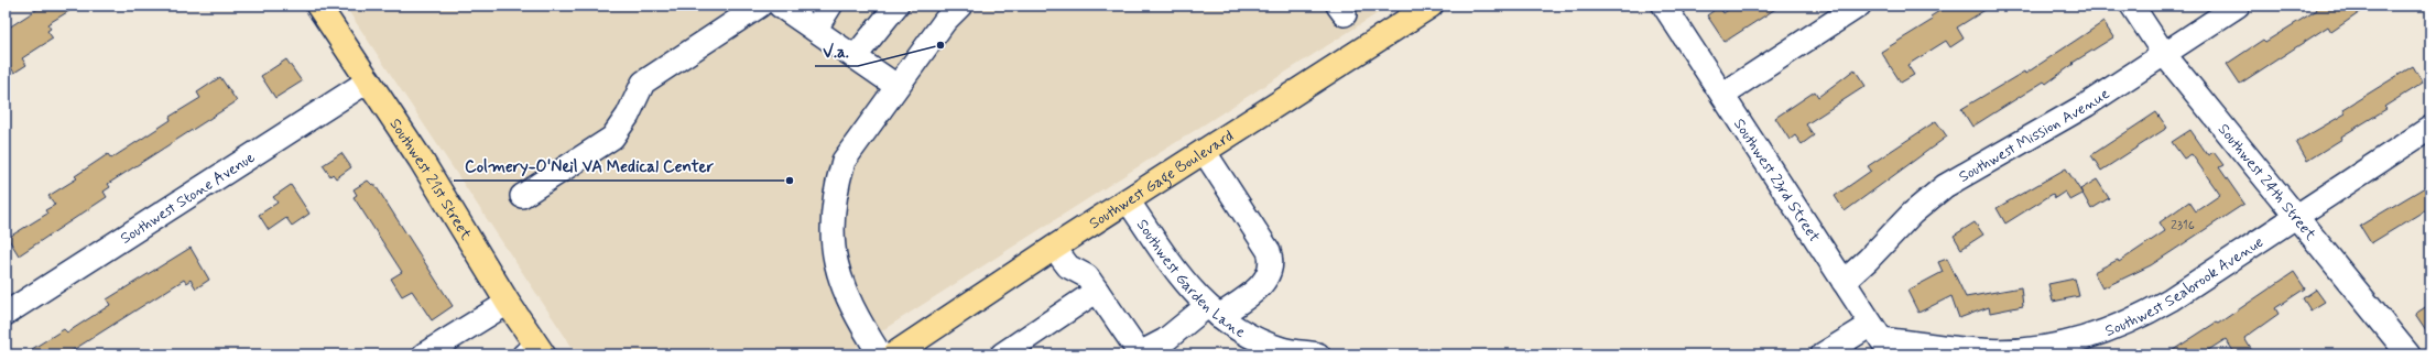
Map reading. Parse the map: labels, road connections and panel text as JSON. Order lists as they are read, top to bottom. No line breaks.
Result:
{"streets":{"main road":["Southwest Gage Boulevard","Southwest 21st Street"],"street":["Southwest Mission Avenue","Southwest 23rd Street","Southwest 24th Street","Southwest Stone Avenue","Southwest Garden Lane","Southwest Seabrook Avenue"]},"crossings":[["Southwest Mission Avenue","Southwest 23rd Street"],["Southwest Mission Avenue","Southwest 24th Street"],["Southwest Gage Boulevard","Southwest Garden Lane"],["Southwest 21st Street","Southwest Stone Avenue"],["Southwest 23rd Street","Southwest Seabrook Avenue"],["Southwest 24th Street","Southwest Seabrook Avenue"]],"places":["V.a.","Colmery-O'Neil VA Medical Center"],"house_numbers":["2316"]}
